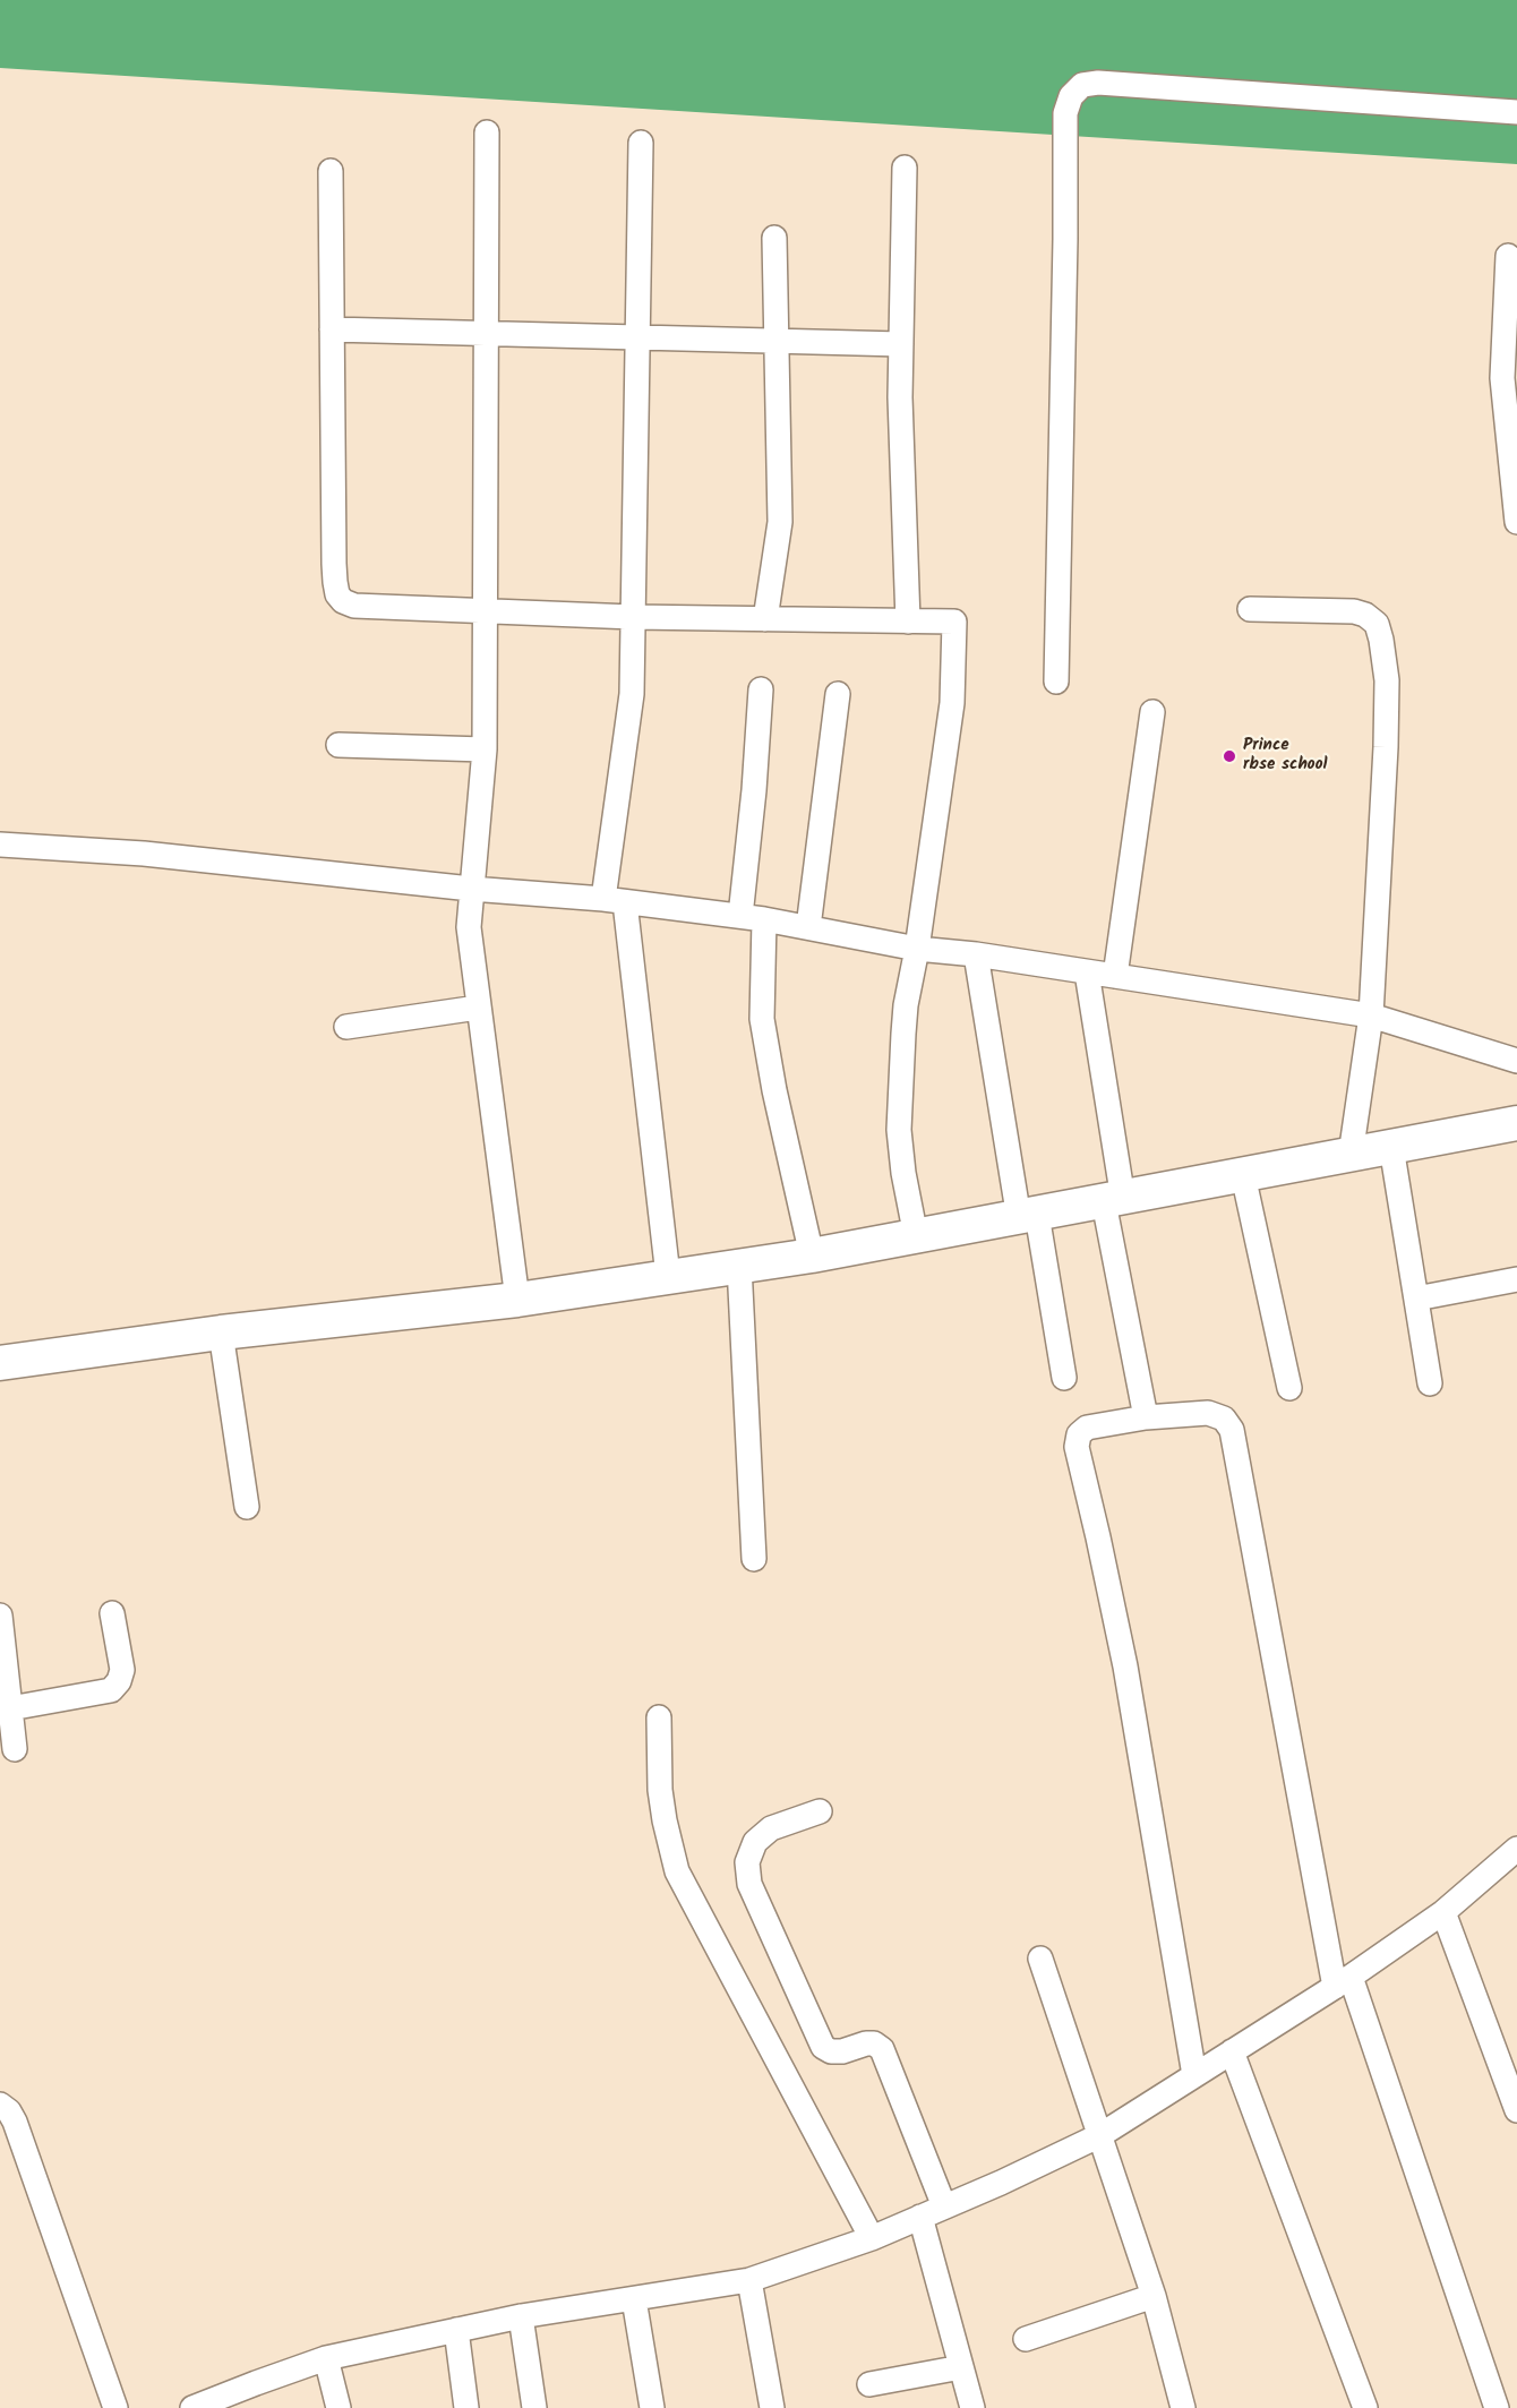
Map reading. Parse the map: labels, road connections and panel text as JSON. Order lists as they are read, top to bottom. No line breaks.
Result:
{"places":["Prince rbse school"]}
